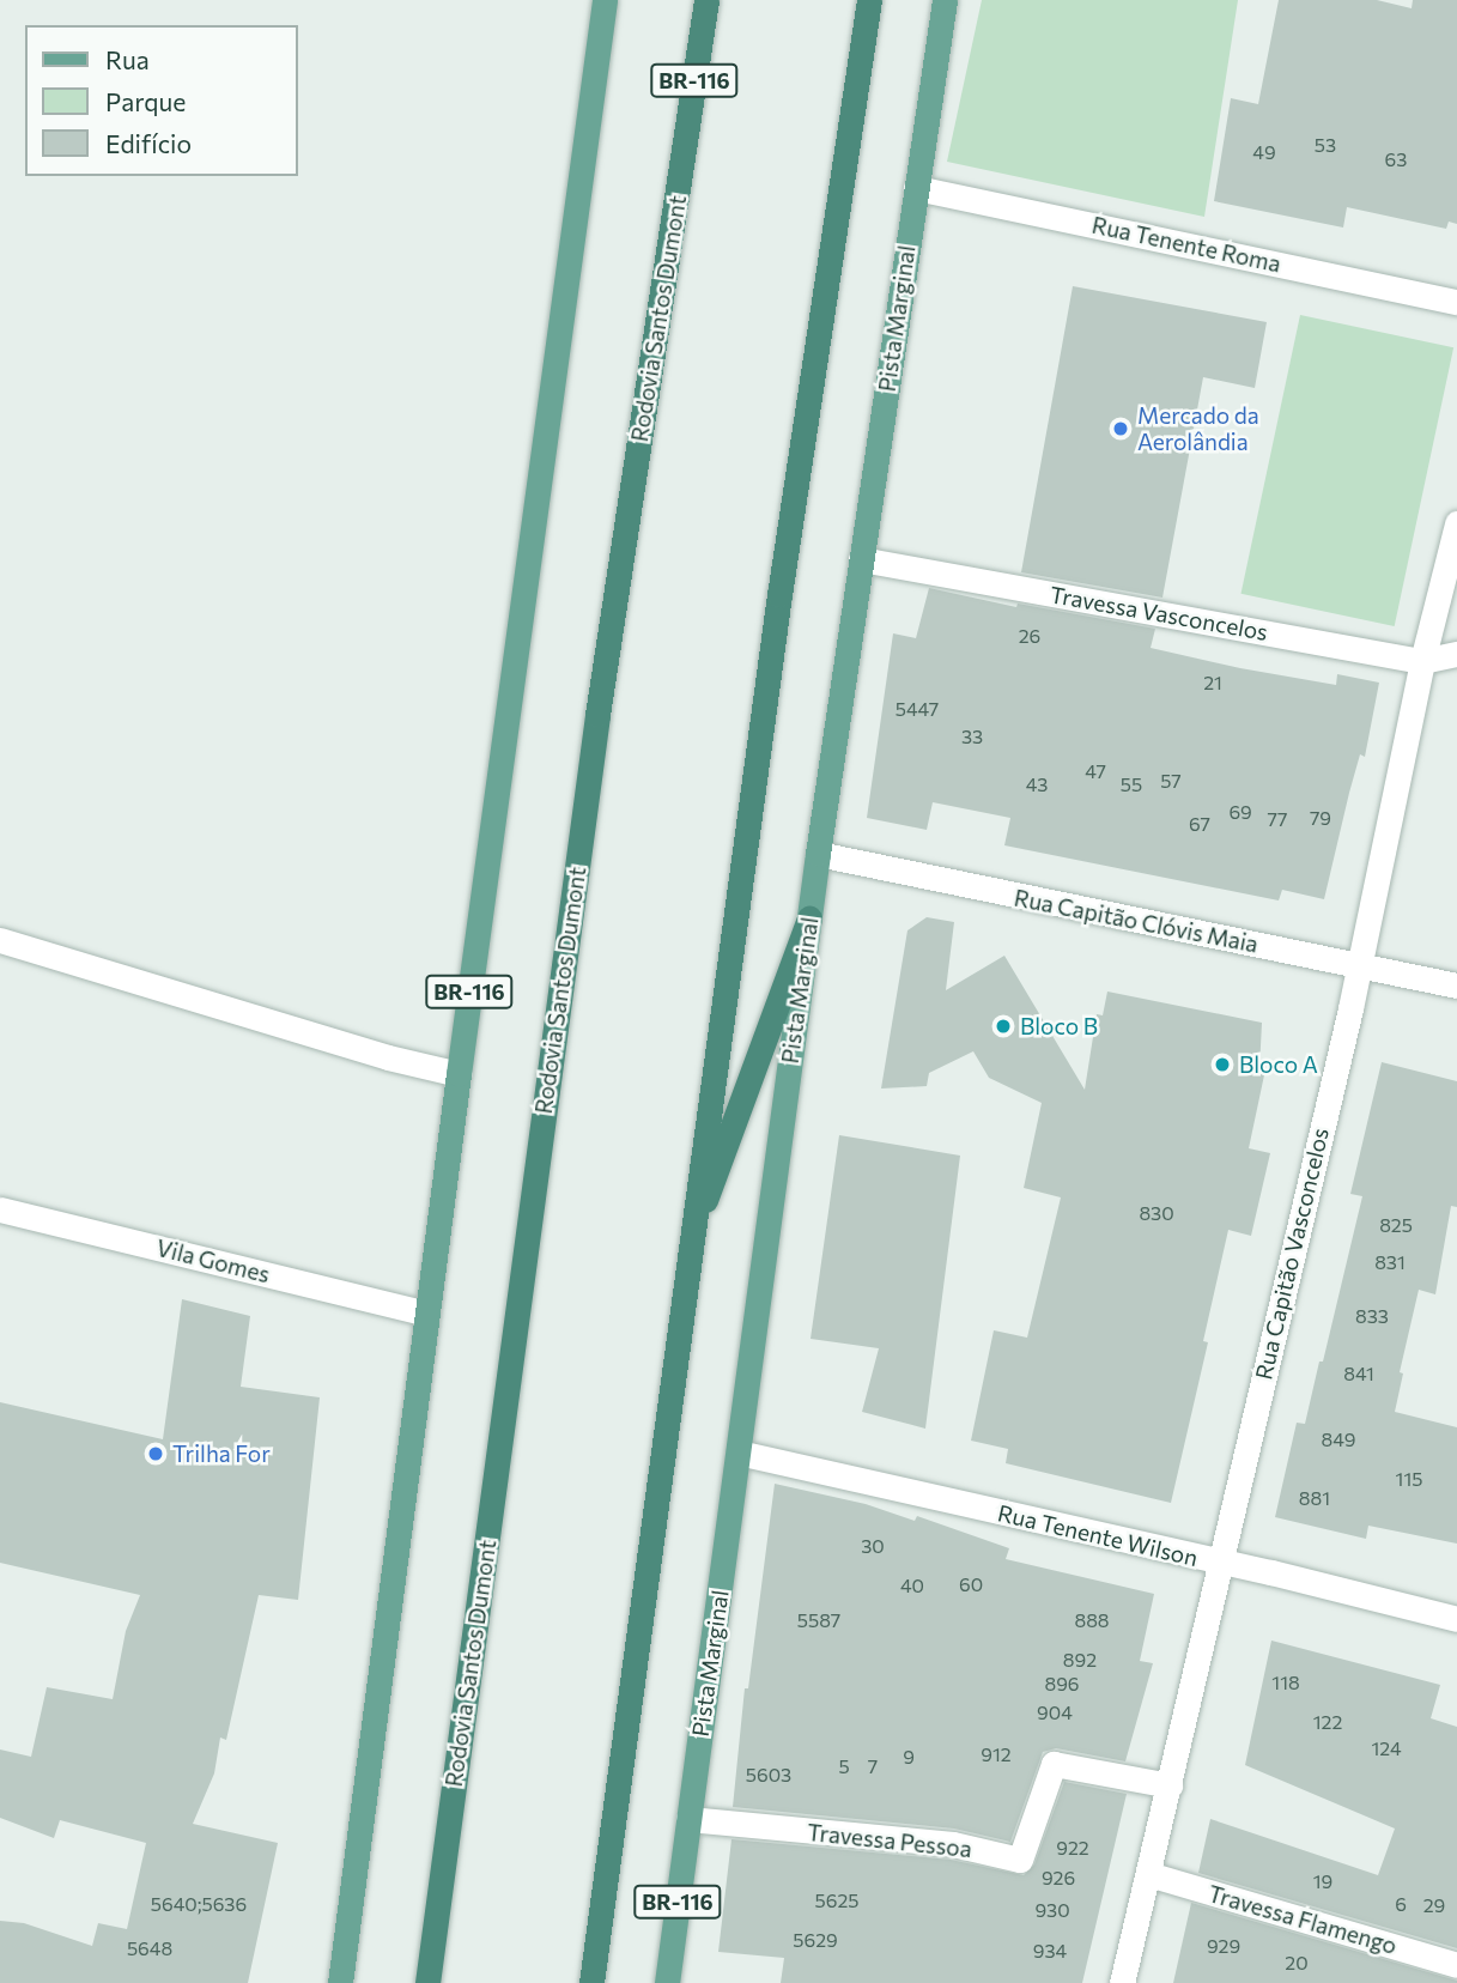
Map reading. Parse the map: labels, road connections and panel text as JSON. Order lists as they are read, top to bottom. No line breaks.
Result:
{"streets":{"highway":["BR-116","Rodovia Santos Dumont"],"main road":["Pista Marginal"],"street":["Rua Tenente Roma","Travessa Vasconcelos","Rua Capitão Clóvis Maia","Rua Capitão Vasconcelos","Vila Gomes","Rua Tenente Wilson","Travessa Pessoa","Travessa Flamengo"]},"crossings":[["BR-116","Vila Gomes"],["Rua Tenente Roma","Pista Marginal"],["Pista Marginal","Travessa Vasconcelos"],["Pista Marginal","Rua Capitão Clóvis Maia"],["Pista Marginal","Rua Tenente Wilson"],["Pista Marginal","Travessa Pessoa"],["Travessa Vasconcelos","Rua Capitão Vasconcelos"],["Rua Capitão Clóvis Maia","Rua Capitão Vasconcelos"],["Rua Capitão Vasconcelos","Rua Tenente Wilson"],["Rua Capitão Vasconcelos","Travessa Pessoa"],["Rua Capitão Vasconcelos","Travessa Flamengo"]],"places":["Mercado da Aerolândia","Bloco B","Bloco A","Trilha For"],"house_numbers":["53","49","63","26","21","5447","33","47","57","43","55","69","79","77","67","830","825","831","833","841","849","115","881","30","60","40","5587","888","892","118","896","904","122","124","912","9","5","7","5603","922","926","19","5625","5640;5636","6","29","930","5629","929","5648","934","20"],"legend":["Rua","Parque","Edifício"]}
